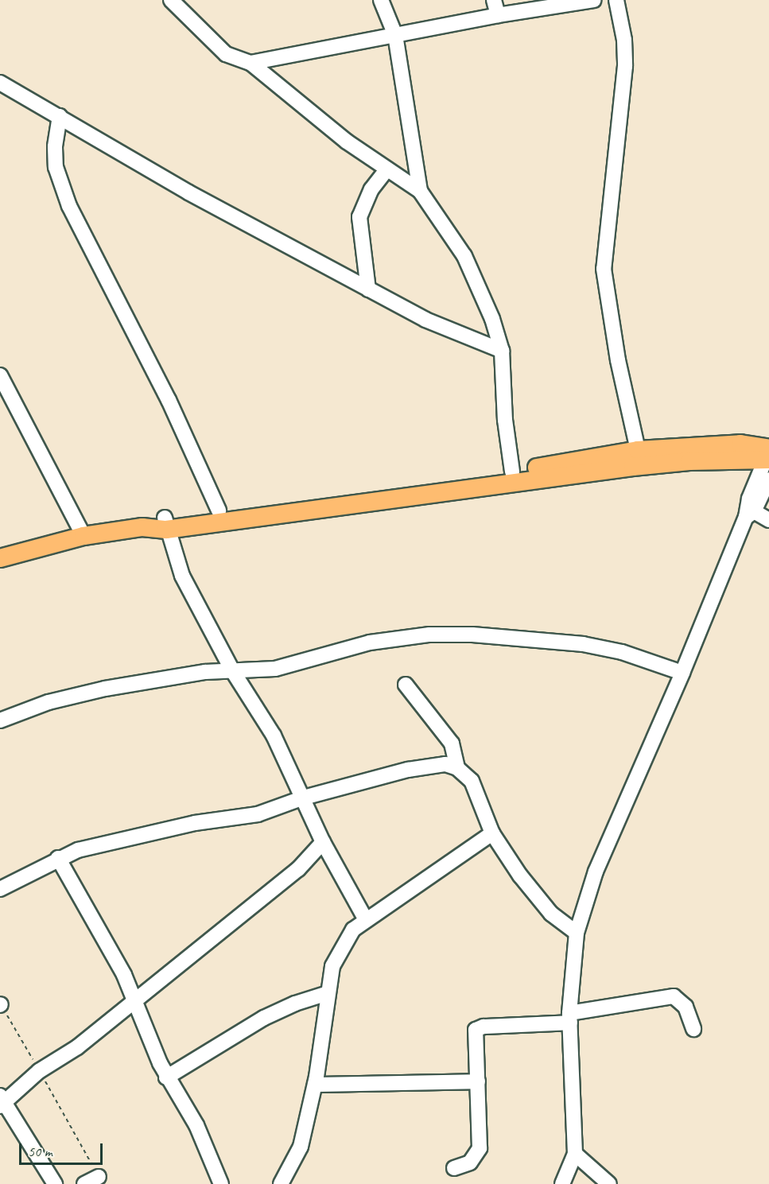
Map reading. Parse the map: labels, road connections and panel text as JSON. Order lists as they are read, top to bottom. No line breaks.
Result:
{"scale_bar":"50 m"}
